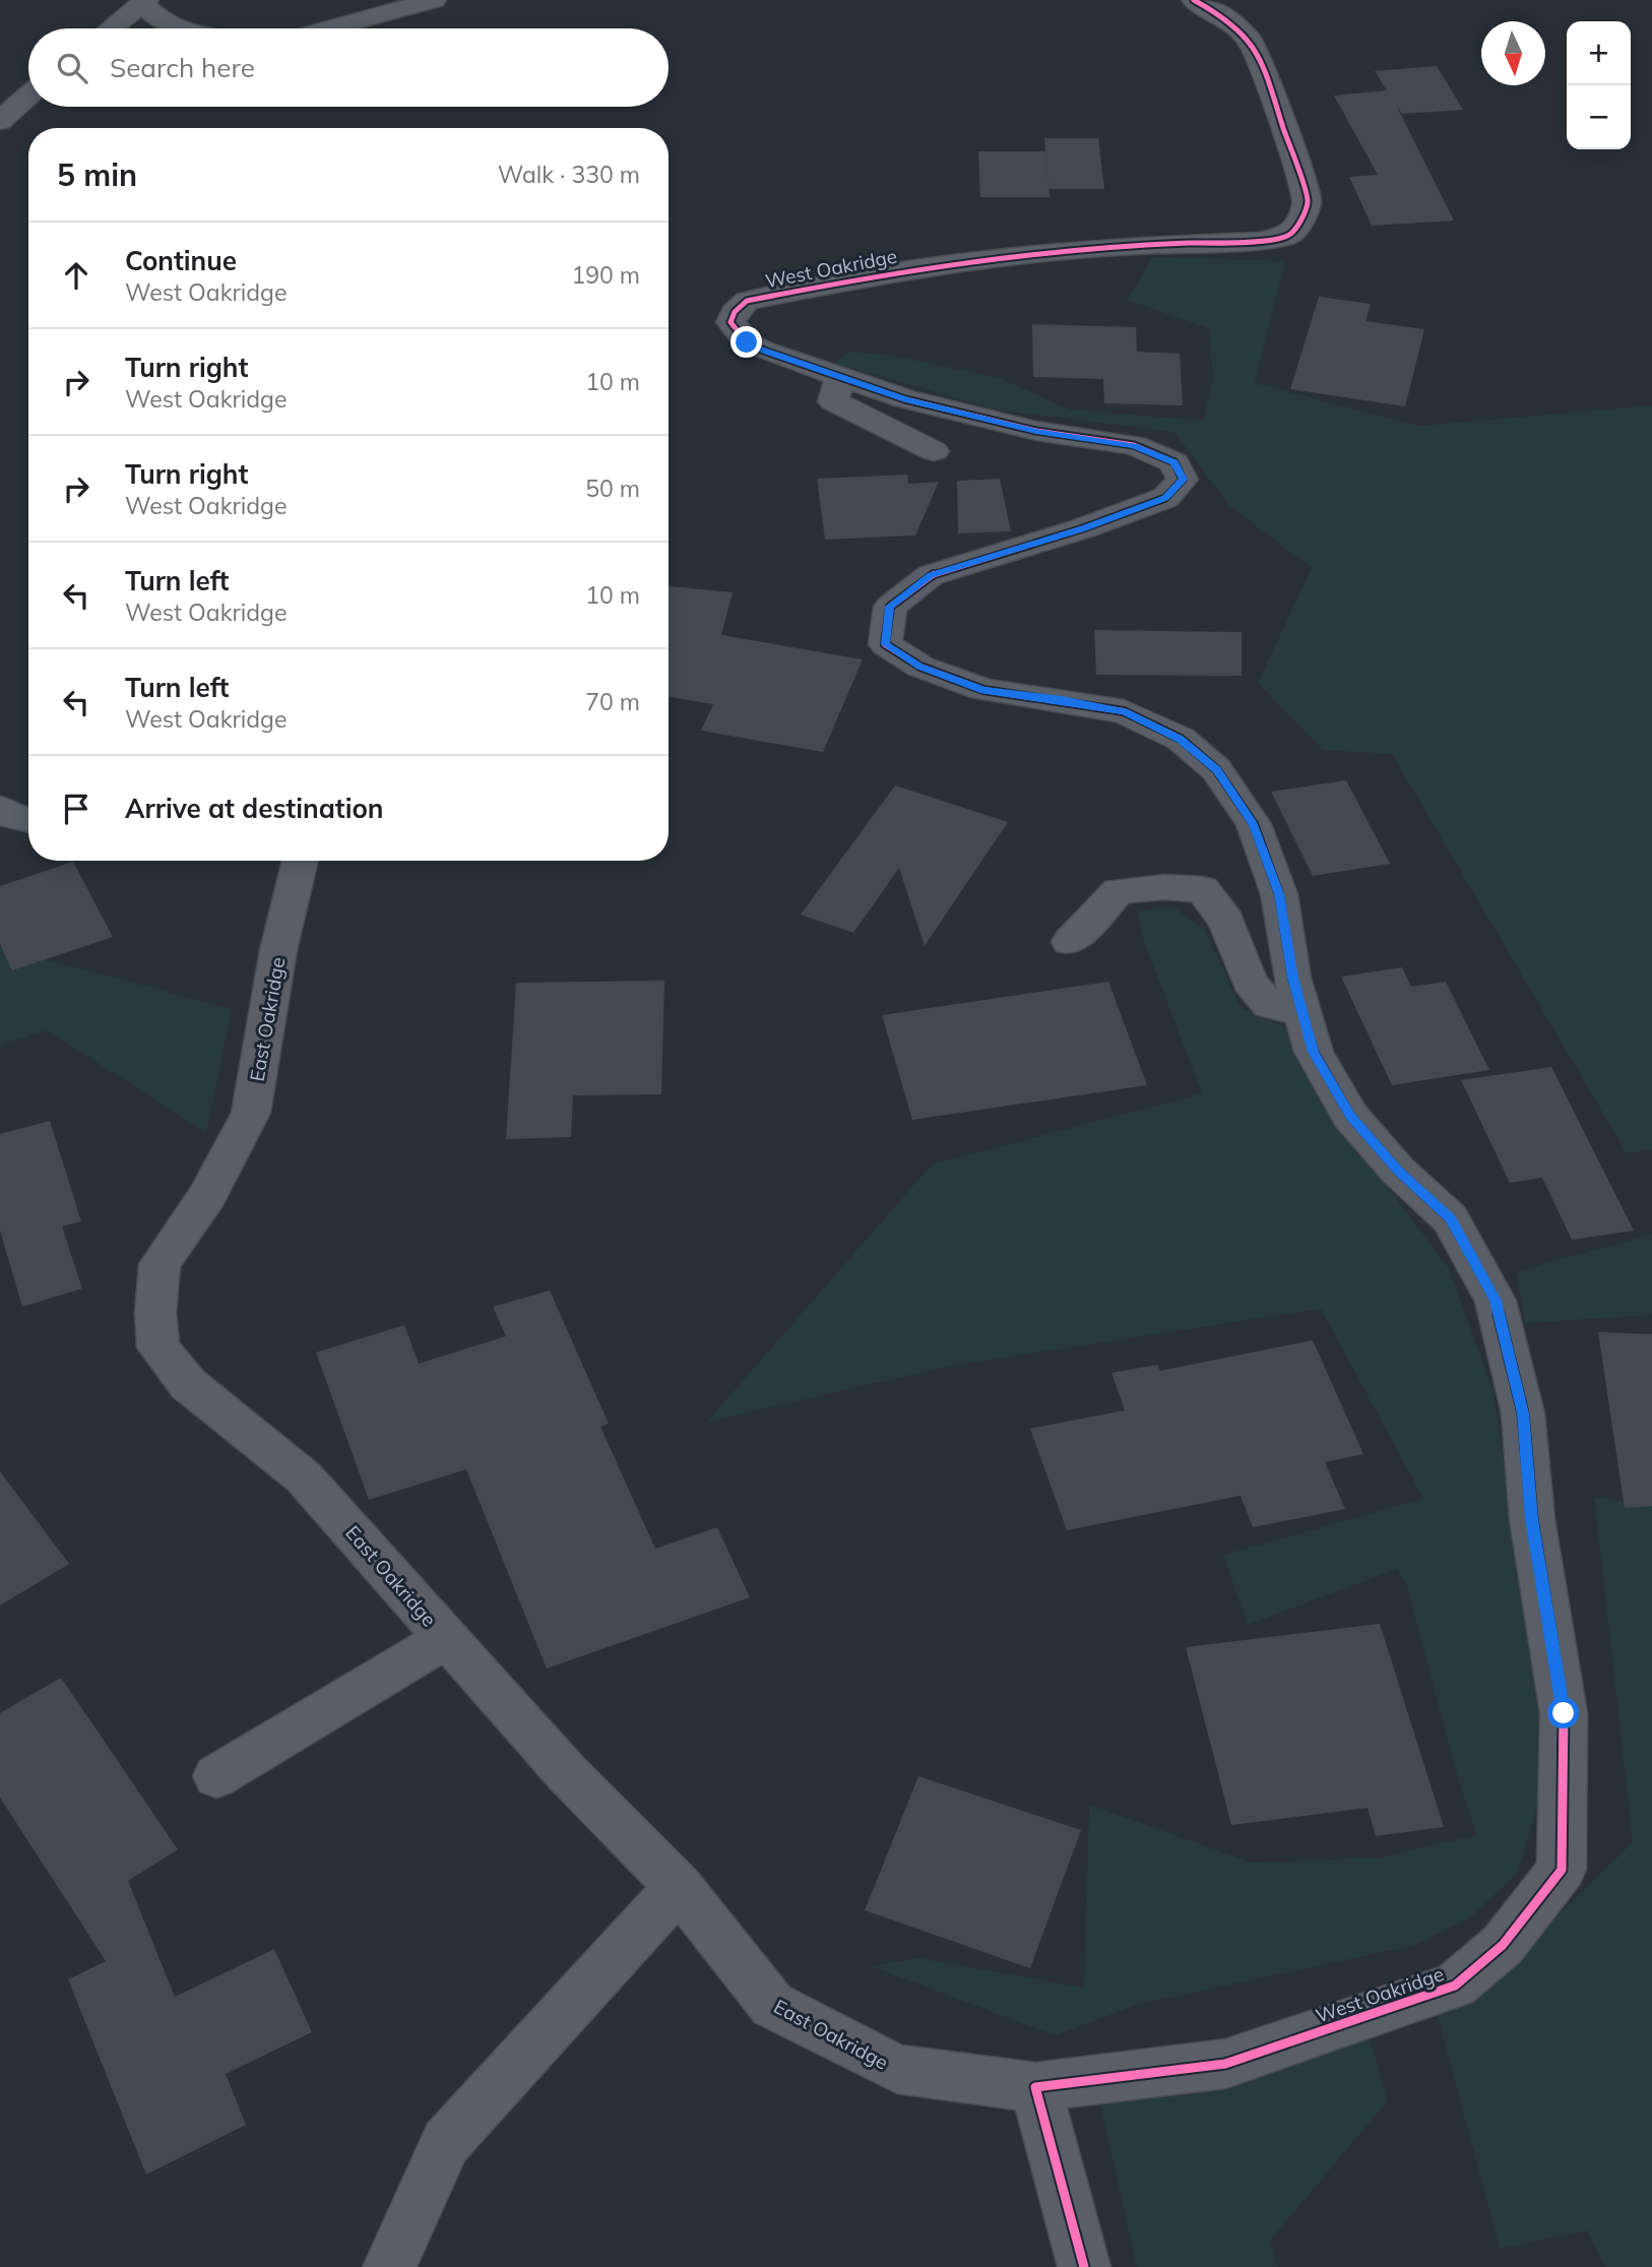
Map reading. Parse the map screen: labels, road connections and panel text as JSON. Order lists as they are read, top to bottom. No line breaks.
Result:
{"streets":{"street":["West Oakridge","East Oakridge"]},"crossings":[["West Oakridge","East Oakridge"]],"north":"bottom","page":{"map_buttons":["+","−"],"search":"Search here","heading":["5 min","Walk · 330 m"],"list":[["Continue","West Oakridge","190 m"],["Turn right","West Oakridge","10 m"],["Turn right","West Oakridge","50 m"],["Turn left","West Oakridge","10 m"],["Turn left","West Oakridge","70 m"],"Arrive at destination"]}}
